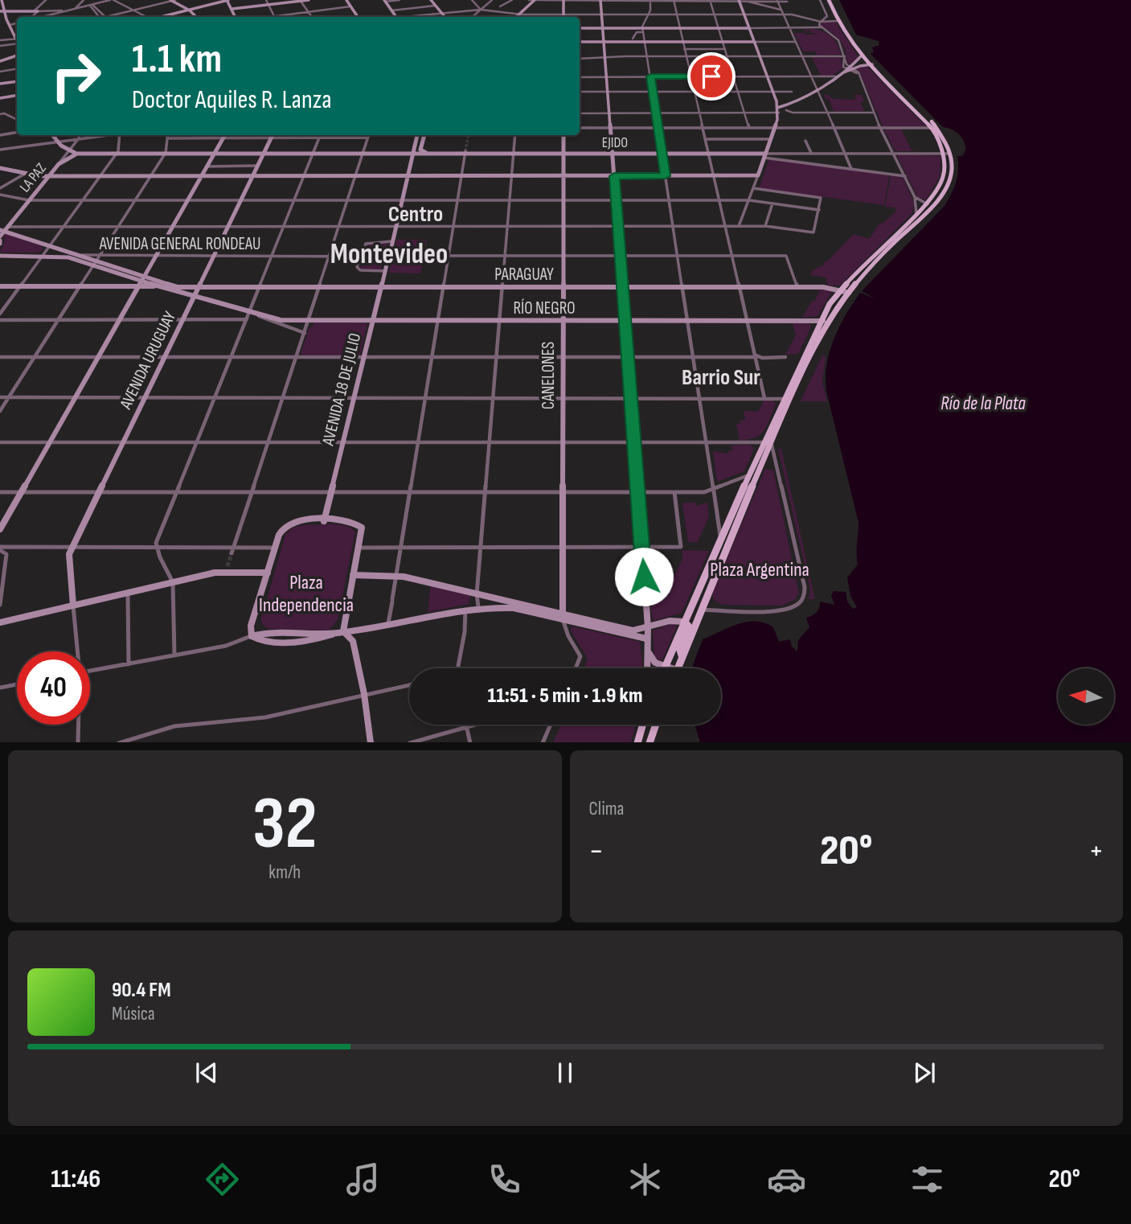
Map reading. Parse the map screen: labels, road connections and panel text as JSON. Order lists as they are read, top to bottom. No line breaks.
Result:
{"streets":{"street":["EJIDO","LA PAZ","AVENIDA GENERAL RONDEAU","PARAGUAY","RÍO NEGRO","AVENIDA URUGUAY","CANELONES","AVENIDA 18 DE JULIO"]},"crossings":[["EJIDO","LA PAZ"],["EJIDO","AVENIDA URUGUAY"],["EJIDO","CANELONES"],["EJIDO","AVENIDA 18 DE JULIO"],["AVENIDA GENERAL RONDEAU","AVENIDA URUGUAY"],["PARAGUAY","AVENIDA URUGUAY"],["PARAGUAY","CANELONES"],["PARAGUAY","AVENIDA 18 DE JULIO"],["RÍO NEGRO","AVENIDA URUGUAY"],["RÍO NEGRO","CANELONES"],["RÍO NEGRO","AVENIDA 18 DE JULIO"]],"districts":["Centro","Montevideo","Barrio Sur"],"water":["Río de la Plata"],"parks":["Plaza Argentina","Plaza Independencia"],"north":"left","page":{"turn":["1.1 km","Doctor Aquiles R. Lanza"],"limit":"40","trip":"11:51 · 5 min · 1.9 km","tile":[["32","km/h"],"Clima"],"heat":["−","20°","+"],"song":["90.4 FM","Música"],"tabs":["11:46","20°"]}}
